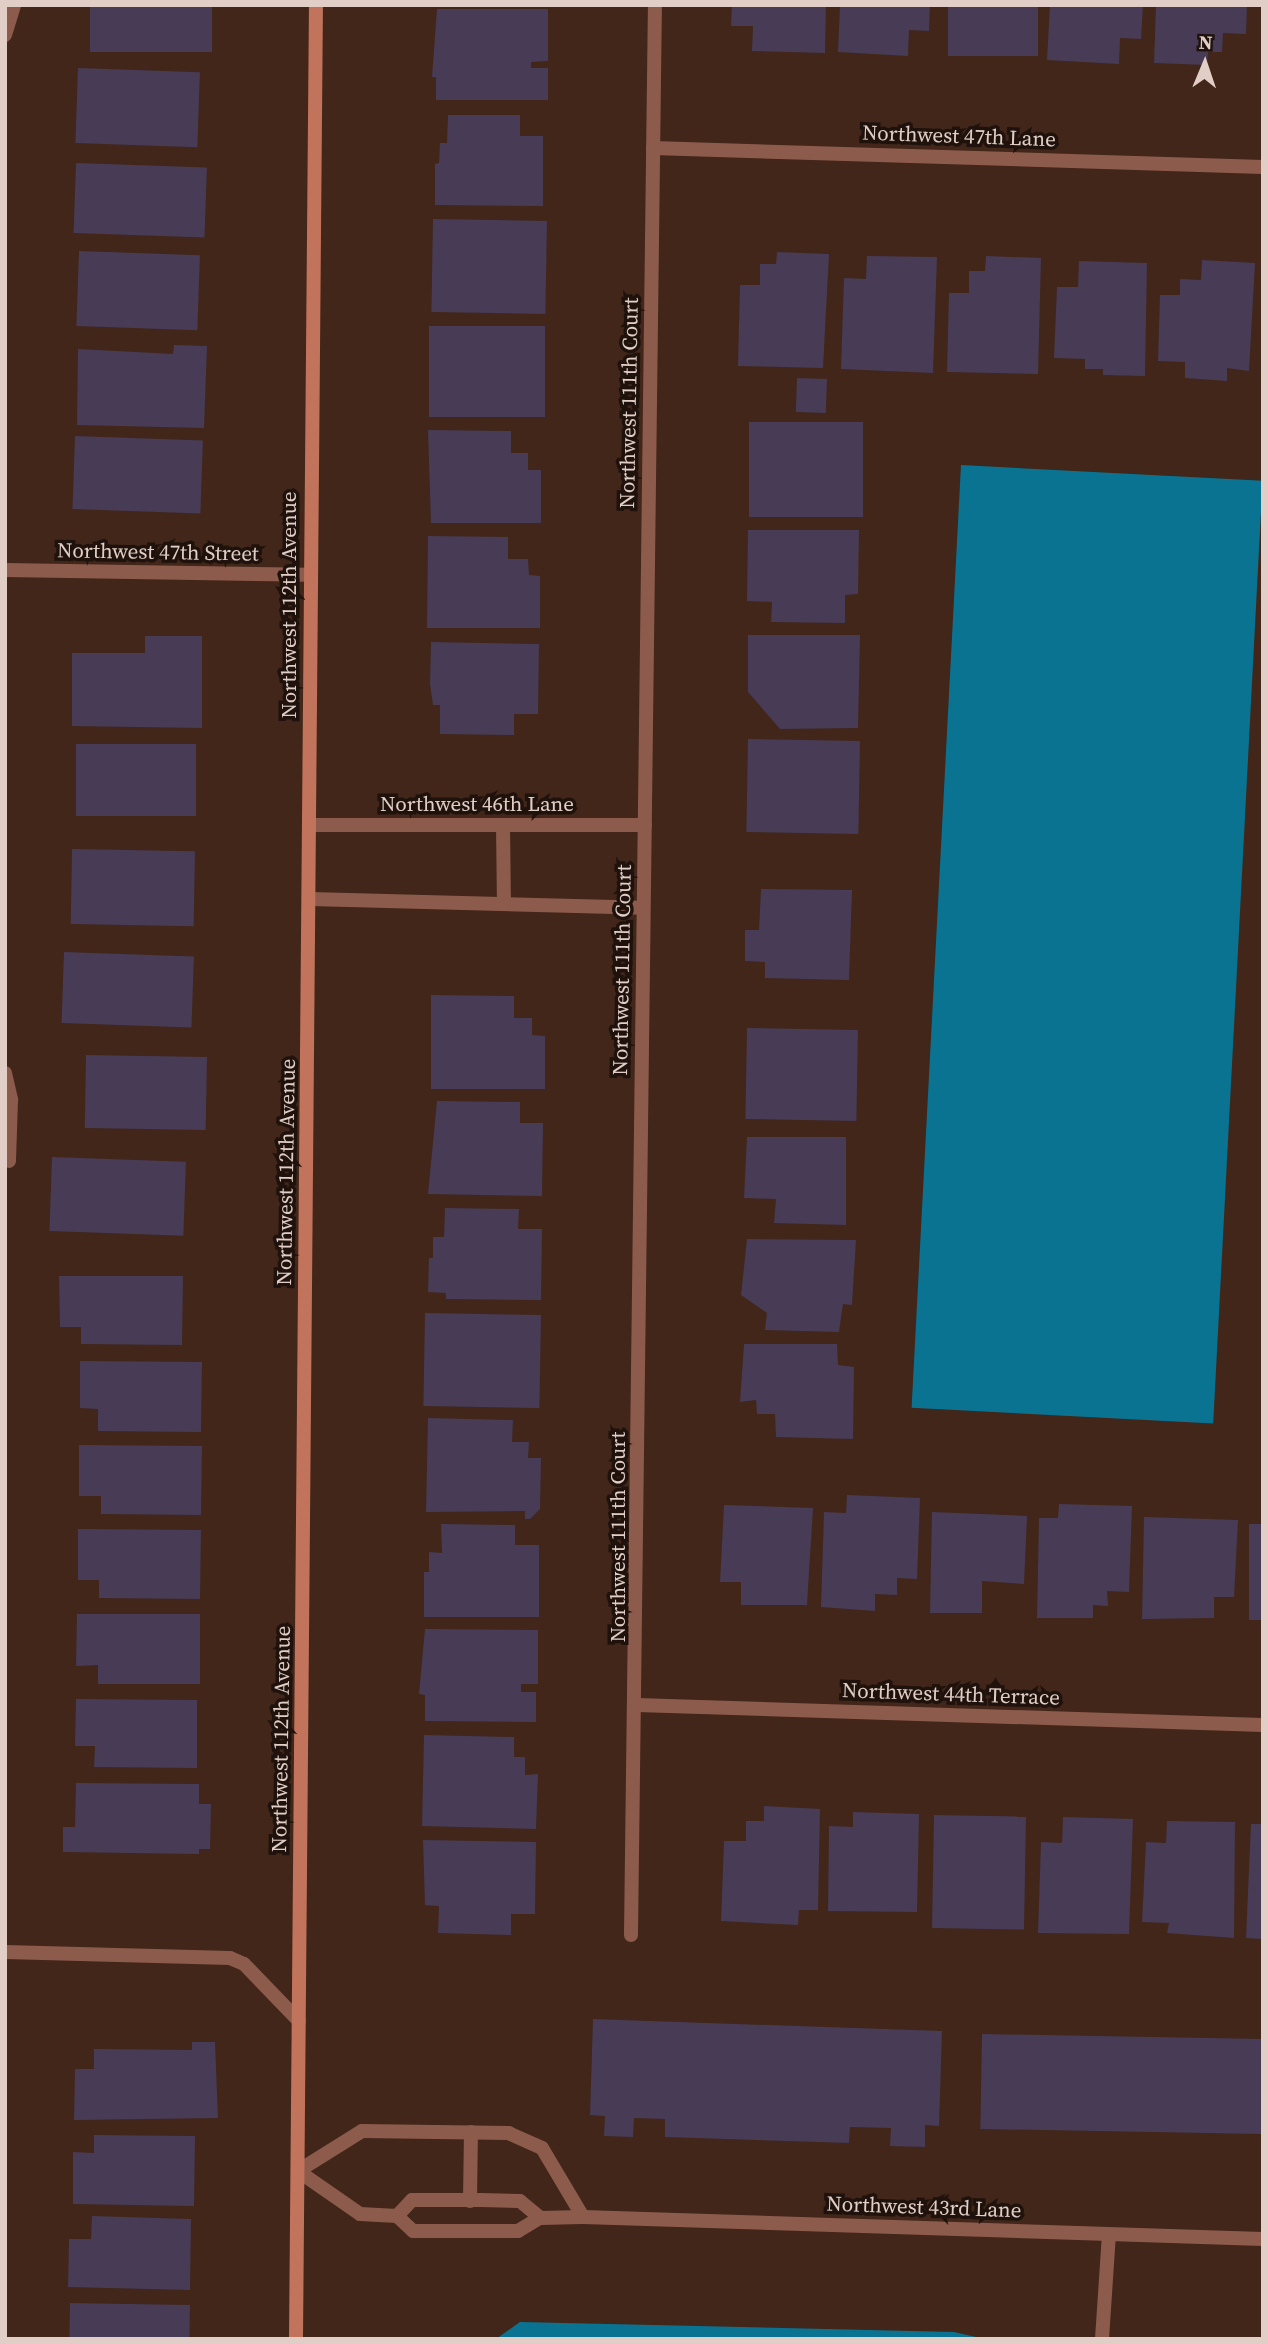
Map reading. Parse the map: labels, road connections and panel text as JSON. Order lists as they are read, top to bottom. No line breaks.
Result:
{"streets":{"street":["Northwest 47th Lane","Northwest 111th Court","Northwest 47th Street","Northwest 112th Avenue","Northwest 46th Lane","Northwest 44th Terrace","Northwest 43rd Lane"]},"crossings":[["Northwest 47th Lane","Northwest 111th Court"],["Northwest 111th Court","Northwest 46th Lane"],["Northwest 111th Court","Northwest 44th Terrace"],["Northwest 47th Street","Northwest 112th Avenue"],["Northwest 112th Avenue","Northwest 46th Lane"],["Northwest 112th Avenue","Northwest 43rd Lane"]],"north":"top"}
